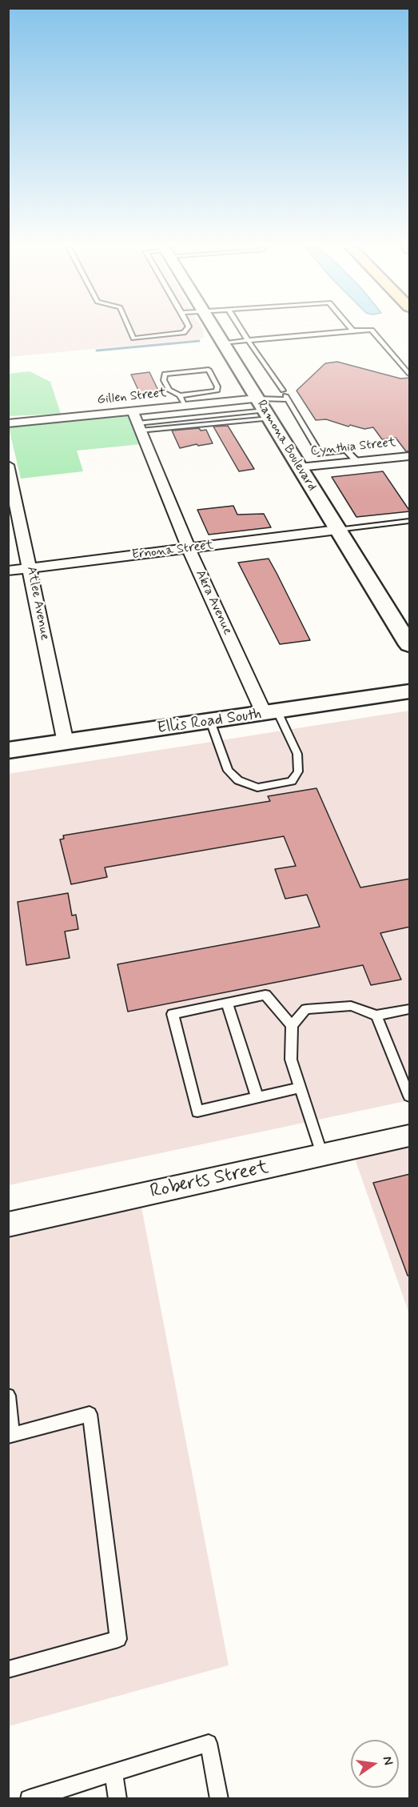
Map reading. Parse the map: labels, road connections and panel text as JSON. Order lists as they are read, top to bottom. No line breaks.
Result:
{"streets":{"street":["Gillen Street","Ramona Boulevard","Cynthia Street","Ernona Street","Akra Avenue","Atlee Avenue","Ellis Road South","Roberts Street"]},"crossings":[["Gillen Street","Ramona Boulevard"],["Gillen Street","Akra Avenue"],["Ramona Boulevard","Cynthia Street"],["Ramona Boulevard","Ernona Street"],["Ernona Street","Akra Avenue"],["Ernona Street","Atlee Avenue"],["Akra Avenue","Ellis Road South"],["Atlee Avenue","Ellis Road South"]],"north":"right"}
